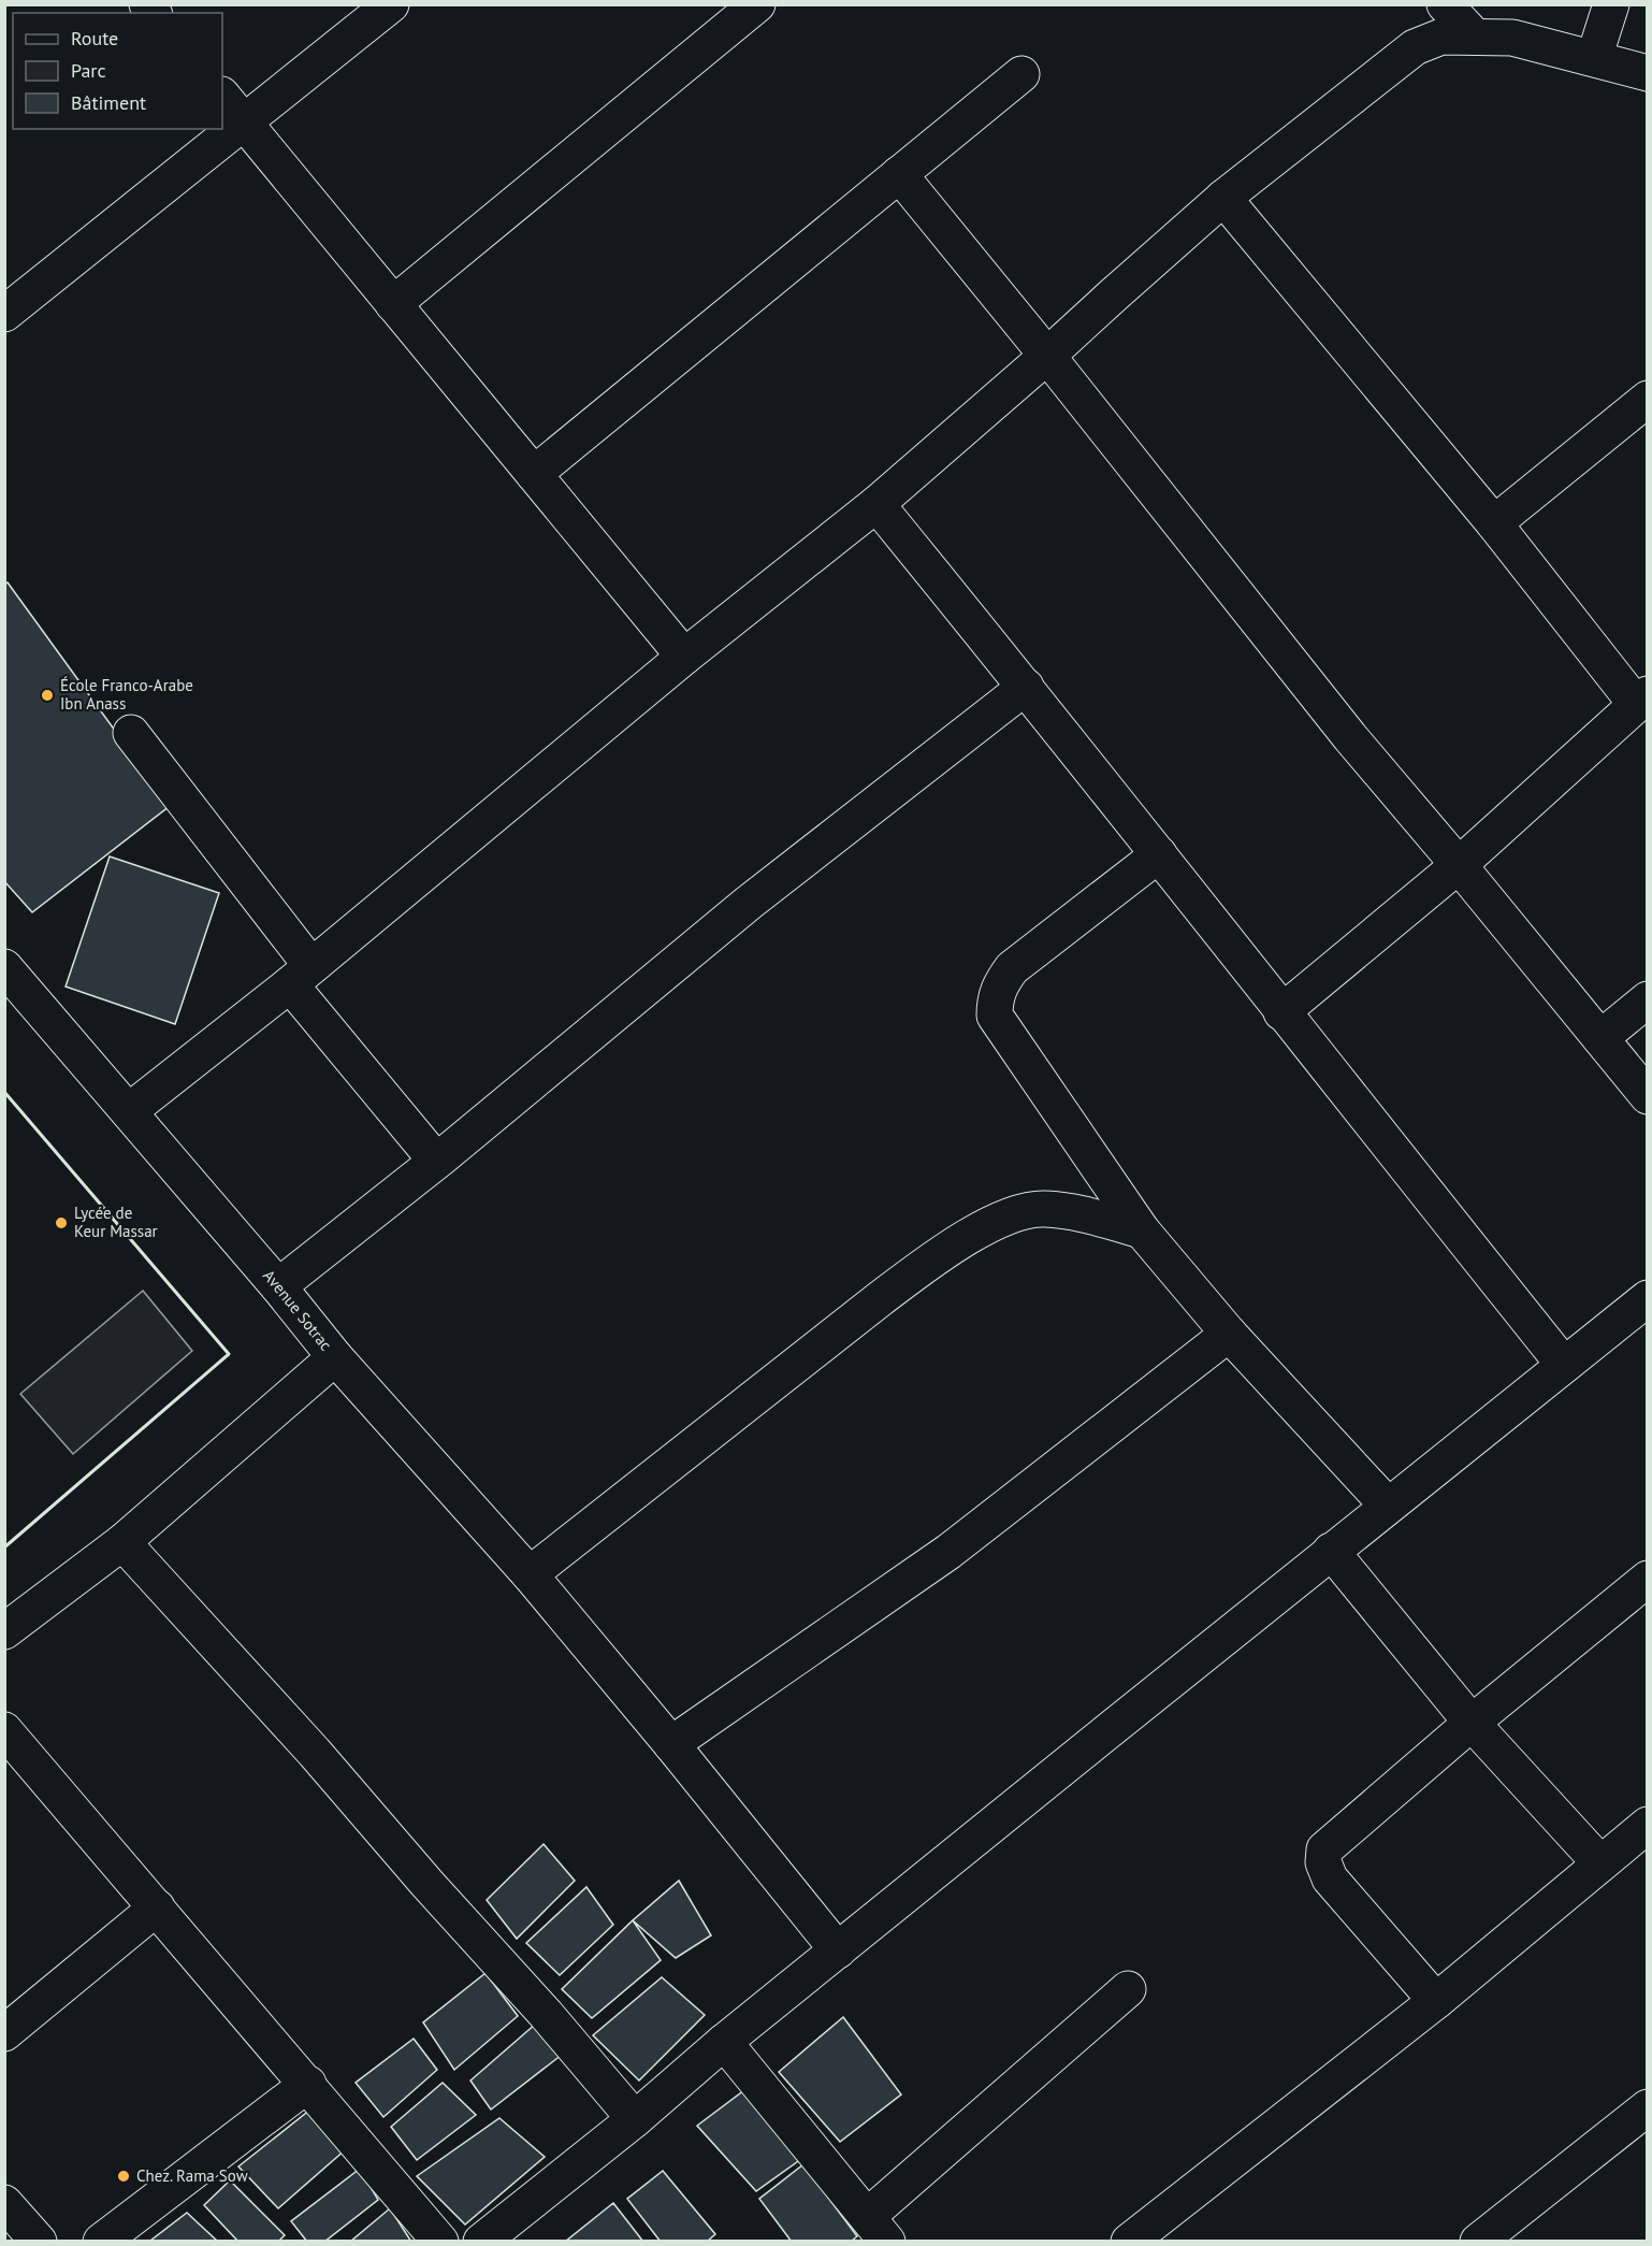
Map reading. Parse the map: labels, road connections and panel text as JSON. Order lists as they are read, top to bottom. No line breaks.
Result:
{"streets":{"street":["Avenue Sotrac"]},"places":["École Franco-Arabe Ibn Anass","Lycée de Keur Massar","Chez. Rama Sow"],"legend":["Route","Parc","Bâtiment"]}
